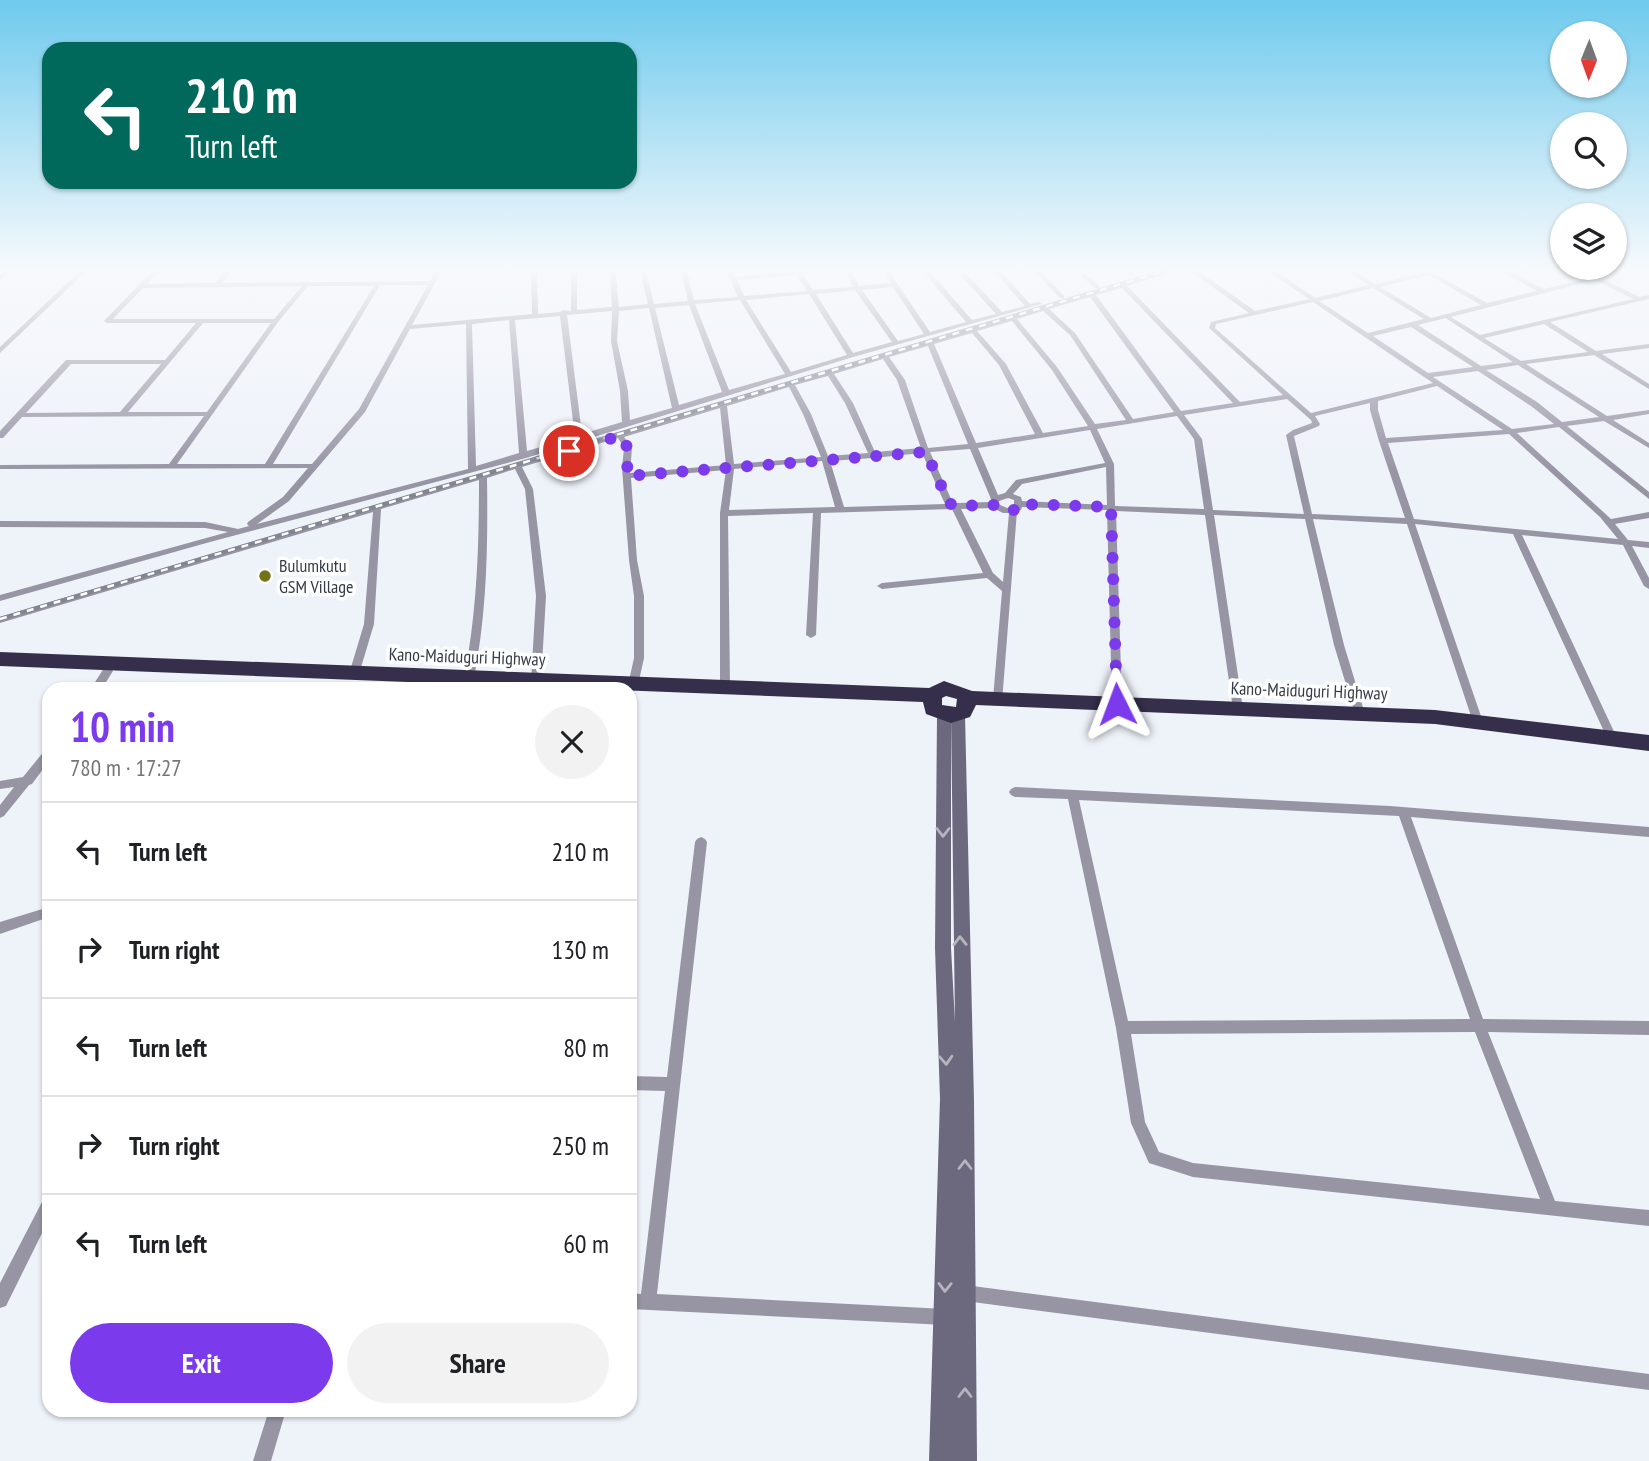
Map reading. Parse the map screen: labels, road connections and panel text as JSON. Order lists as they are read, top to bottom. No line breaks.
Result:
{"streets":{"highway":["Kano-Maiduguri Highway"]},"places":["Bulumkutu GSM Village"],"north":"bottom","page":{"turn":["210 m","Turn left"],"heading":["10 min","780 m · 17:27"],"list":[{"name":"Turn left","value":"210 m"},{"name":"Turn right","value":"130 m"},{"name":"Turn left","value":"80 m"},{"name":"Turn right","value":"250 m"},{"name":"Turn left","value":"60 m"}],"buttons":["Exit","Share"]}}
